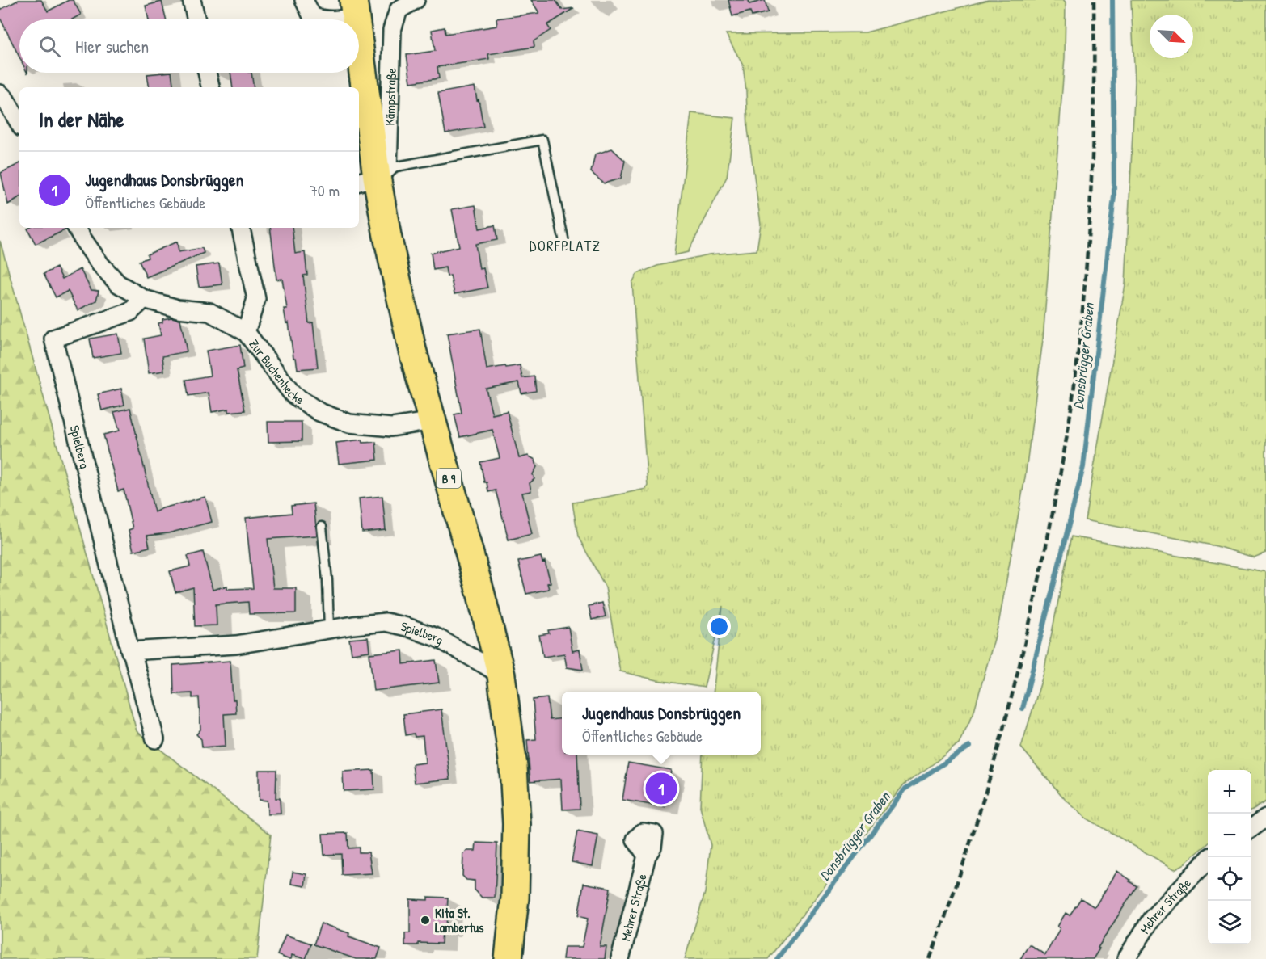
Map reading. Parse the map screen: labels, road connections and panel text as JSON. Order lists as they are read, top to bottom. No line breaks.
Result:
{"streets":{"main road":["B 9"],"street":["Kämpstraße","Zur Buchenhecke","Spielberg","Mehrer Straße"]},"crossings":[["Kämpstraße","B 9"],["Zur Buchenhecke","Spielberg"],["Zur Buchenhecke","B 9"],["Spielberg","B 9"]],"districts":["DORFPLATZ"],"water":["Donsbrügger Graben"],"places":["Kita St. Lambertus"],"north":"bottom right","page":{"search":"Hier suchen","heading":"In der Nähe","list":[{"mark":"1","name":"Jugendhaus Donsbrüggen","note":"Öffentliches Gebäude","value":"70 m"}],"popup":["Jugendhaus Donsbrüggen","Öffentliches Gebäude"],"map_buttons":["+","−"],"pins":"1"}}
